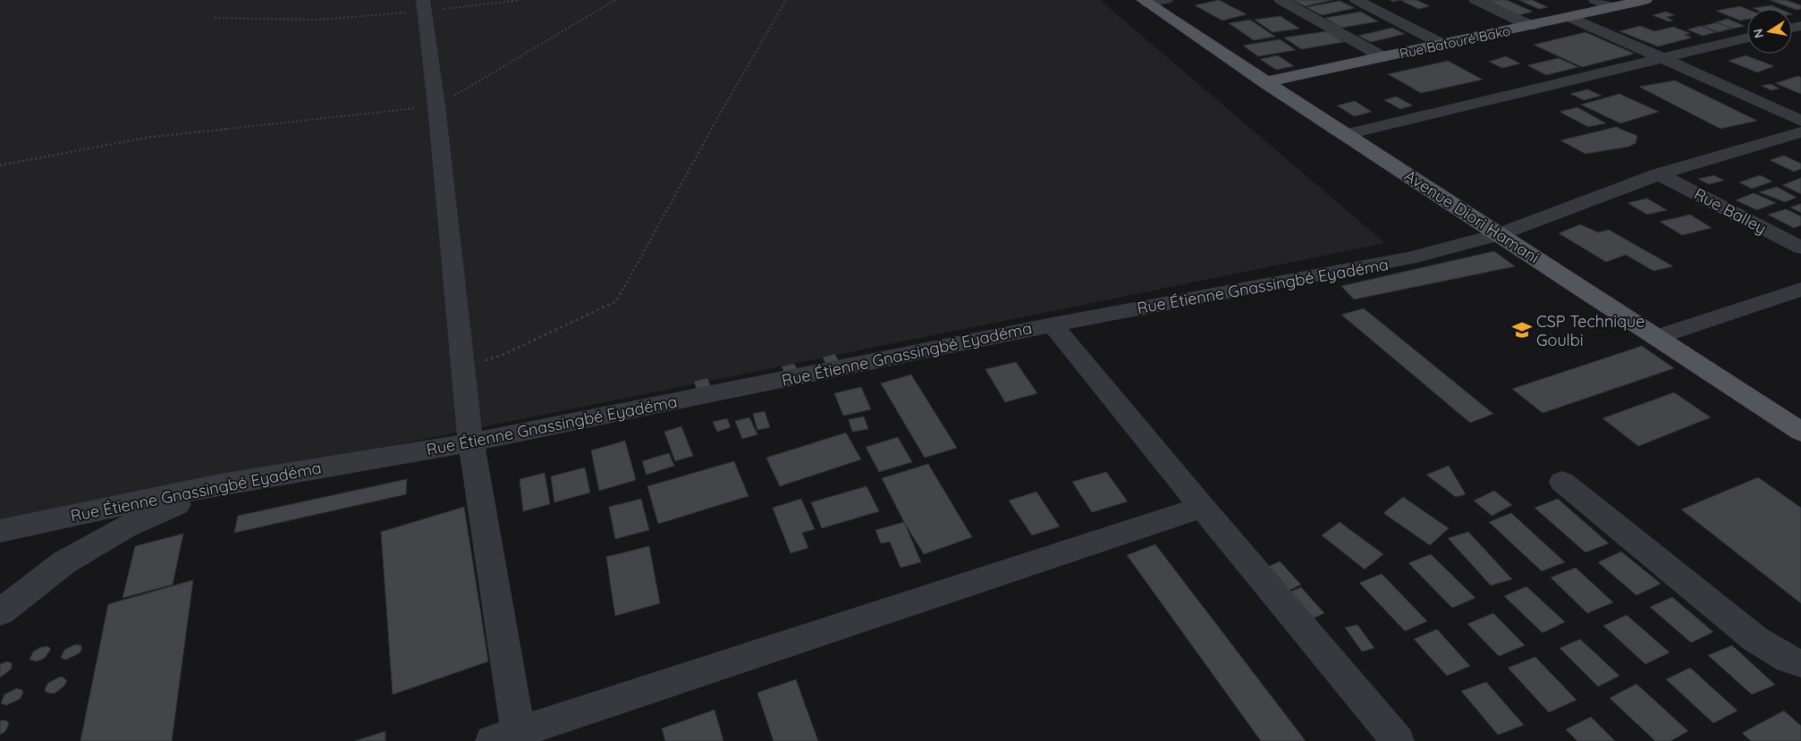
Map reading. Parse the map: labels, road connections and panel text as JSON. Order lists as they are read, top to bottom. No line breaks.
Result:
{"streets":{"main road":["Rue Batouré Bako","Avenue Diori Hamani"],"street":["Rue Balley","Rue Étienne Gnassingbé Eyadéma"]},"crossings":[["Rue Batouré Bako","Avenue Diori Hamani"],["Rue Balley","Rue Étienne Gnassingbé Eyadéma"],["Avenue Diori Hamani","Rue Étienne Gnassingbé Eyadéma"]],"places":{"school or university":["CSP Technique Goulbi"]},"north":"left"}
